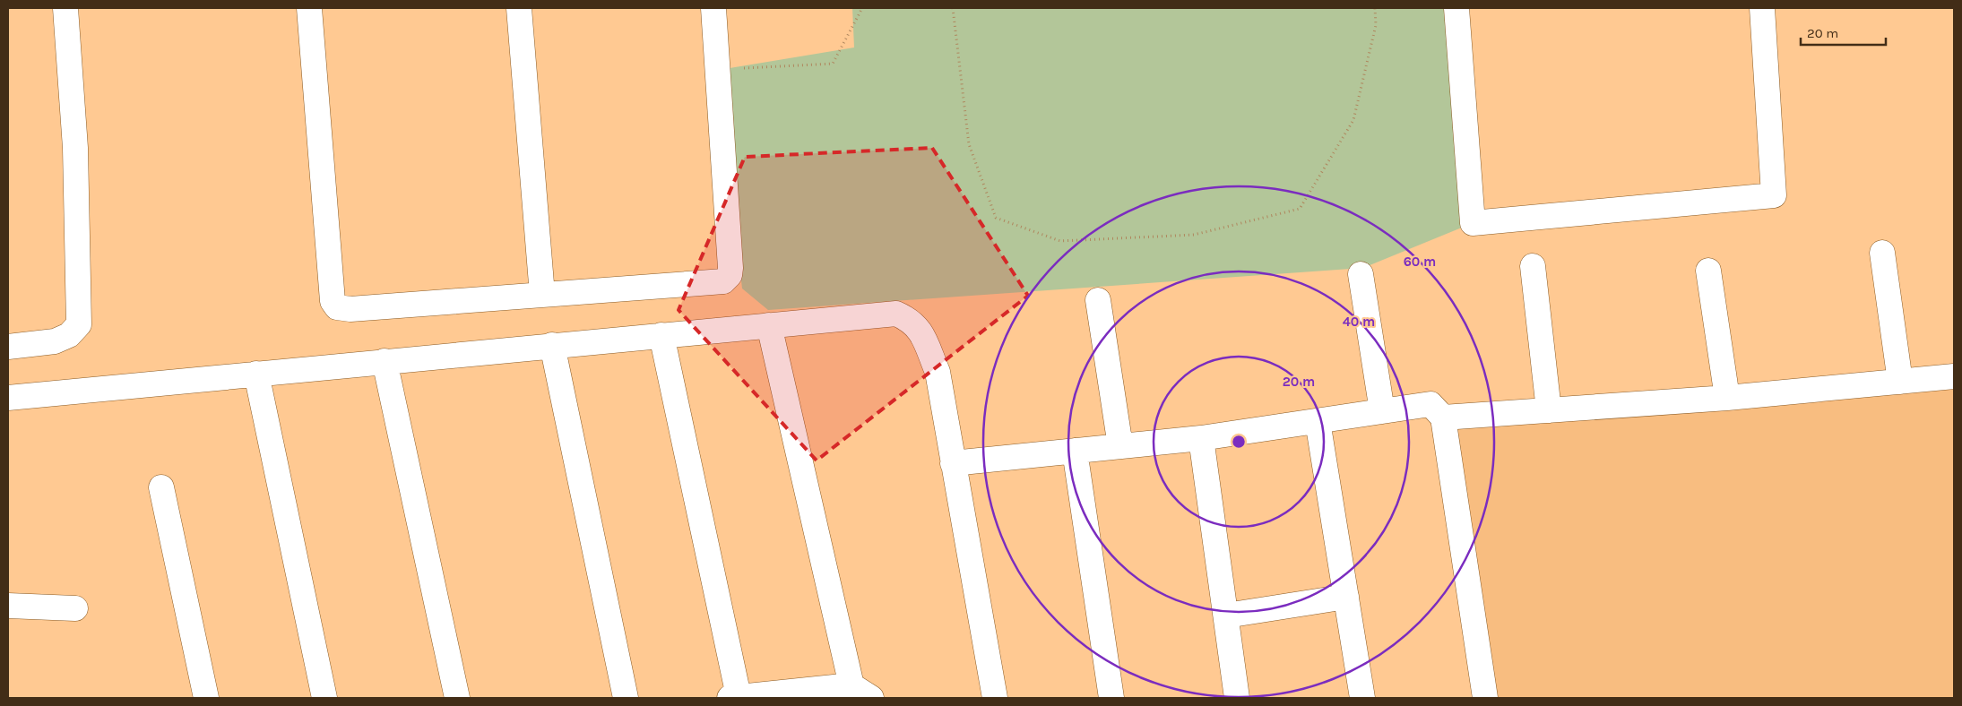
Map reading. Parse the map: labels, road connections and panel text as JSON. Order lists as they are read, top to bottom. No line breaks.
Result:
{"scale_bar":"20 m","rings":["60 m","40 m","20 m"]}
